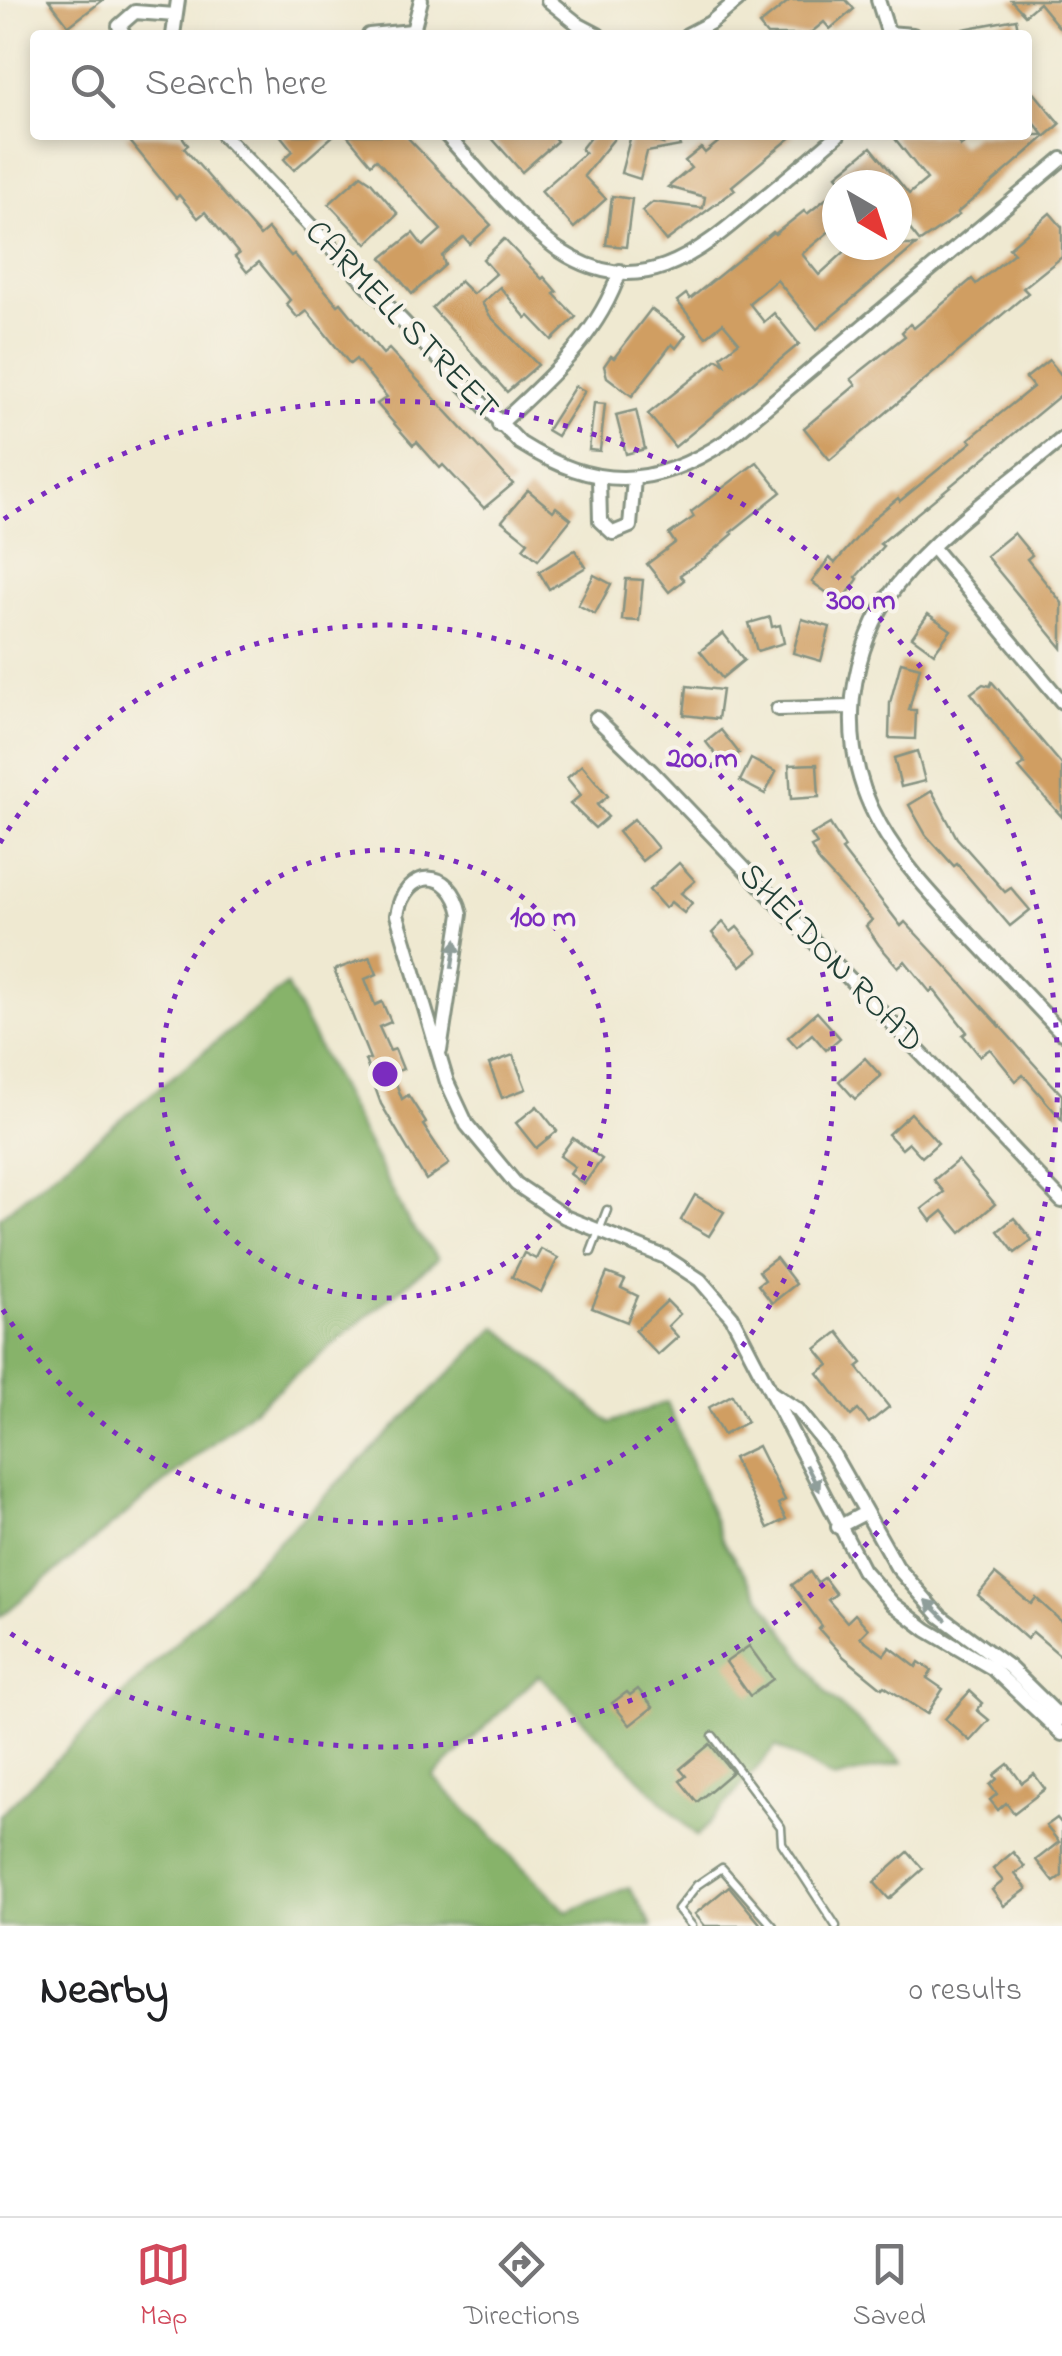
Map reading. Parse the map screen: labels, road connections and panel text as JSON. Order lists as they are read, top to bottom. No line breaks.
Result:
{"streets":{"street":["CARMELL STREET","SHELDON ROAD"]},"north":"bottom right","page":{"search":"Search here","heading":["Nearby","0 results"],"nav":["Map","Directions","Saved"]},"rings":["300 m","200 m","100 m"]}
